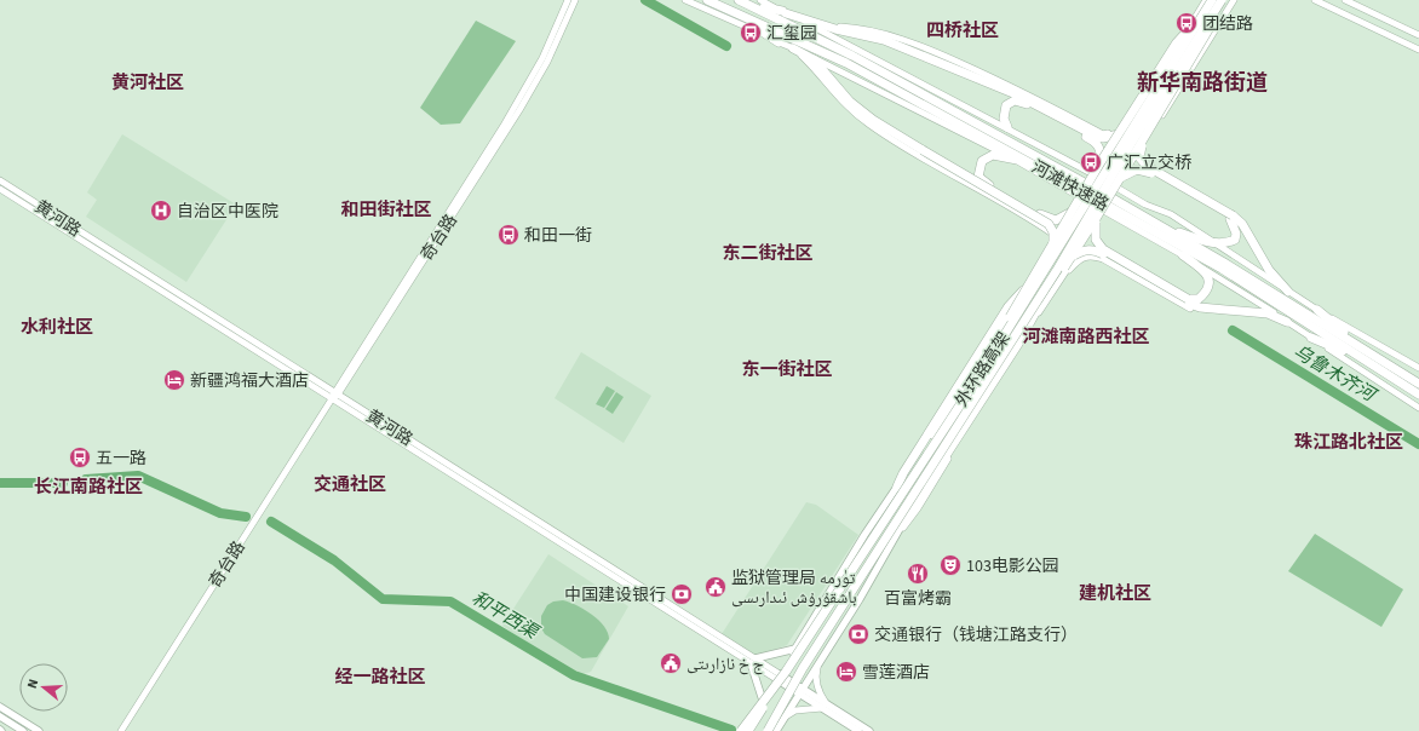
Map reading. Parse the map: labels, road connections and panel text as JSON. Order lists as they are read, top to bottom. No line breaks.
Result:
{"streets":{"highway":["河滩快速路","外环路高架"],"street":["黄河路","奇台路"]},"crossings":[["黄河路","奇台路"],["黄河路","外环路高架"]],"districts":["四桥社区","黄河社区","新华南路街道","和田街社区","东二街社区","水利社区","河滩南路西社区","东一街社区","珠江路北社区","交通社区","长江南路社区","建机社区","经一路社区"],"water":["乌鲁木齐河","和平西渠"],"places":{"bus stop":["团结路","汇玺园","广汇立交桥","和田一街","五一路"],"hospital":["自治区中医院"],"hotel":["新疆鸿福大酒店","雪莲酒店"],"theatre":["103电影公园"],"restaurant":["百富烤霸"],"public building":["监狱管理局 تۈرمە باشقۇرۇش ئىدارىسى","ج خ نازارىتى"],"bank":["中国建设银行","交通银行（钱塘江路支行）"]},"north":"left"}
